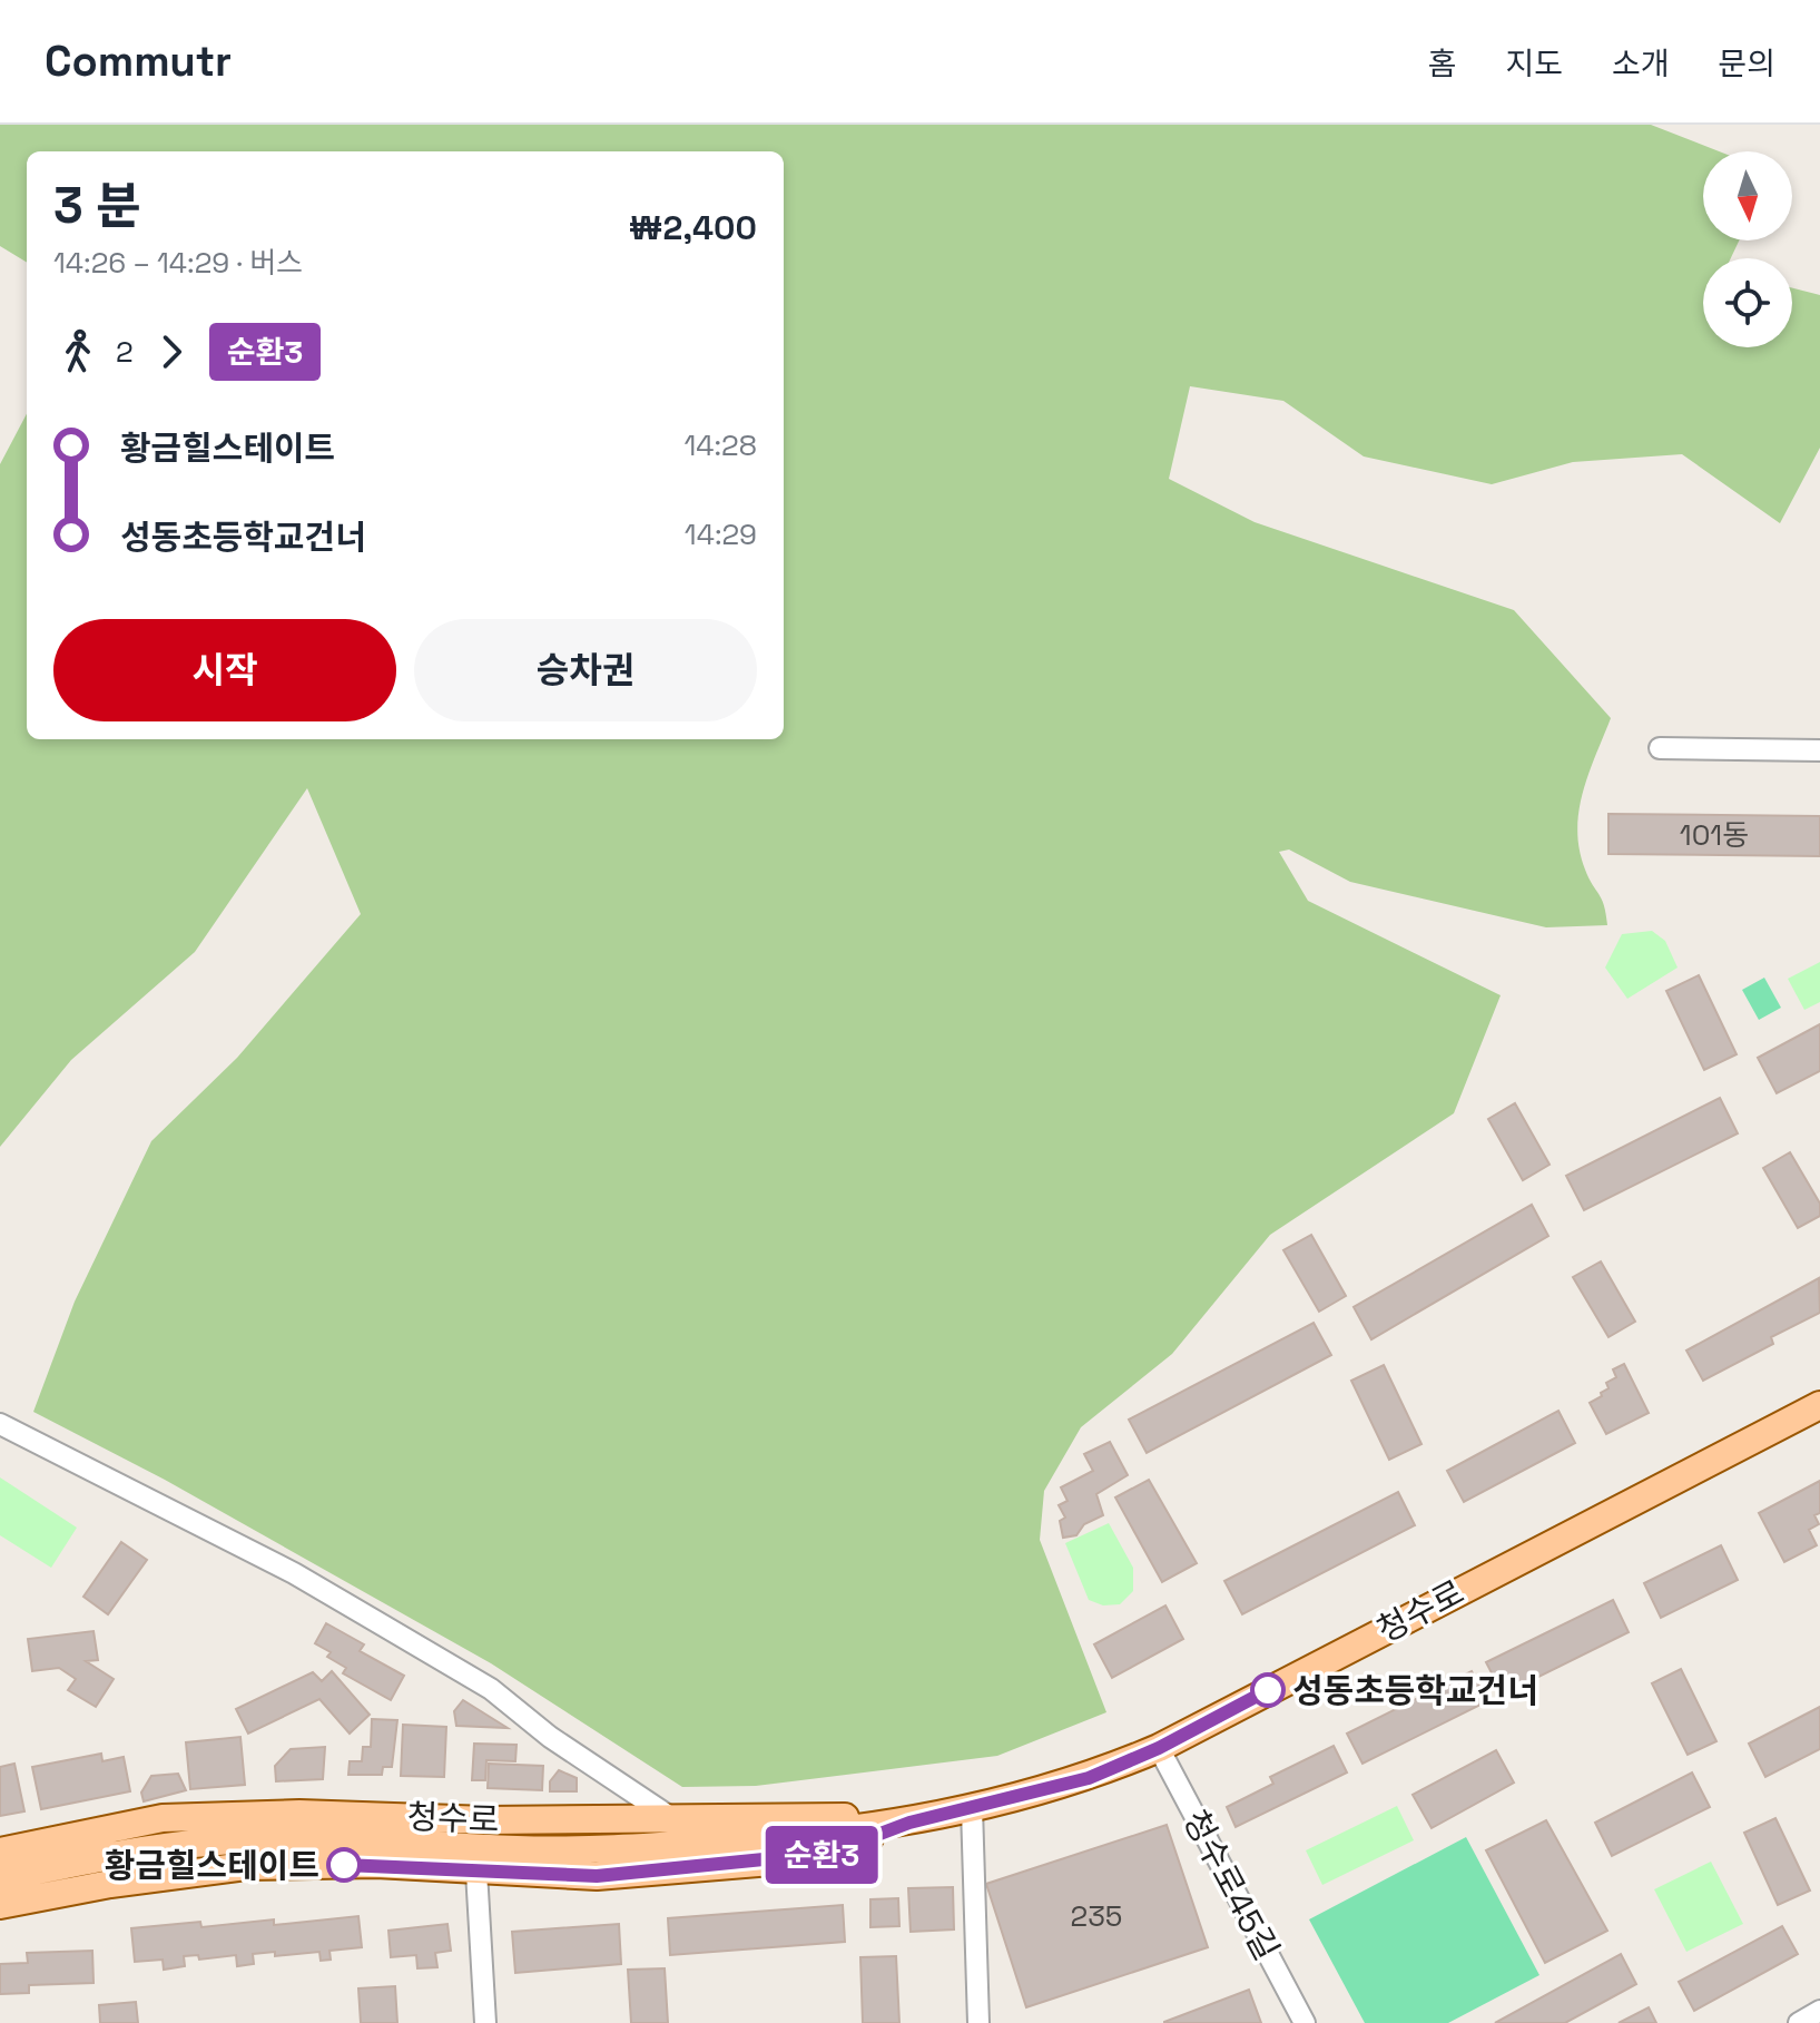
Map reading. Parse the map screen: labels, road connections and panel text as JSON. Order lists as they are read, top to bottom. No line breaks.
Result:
{"streets":{"main road":["청수로"],"street":["청수로45길"]},"crossings":[["청수로","청수로45길"]],"places":["성동초등학교건너","황금힐스테이트"],"lines":["bus line 순환3"],"house_numbers":["101동","235"],"north":"bottom","page":{"header":"Commutr","nav":["홈","지도","소개","문의"],"on_map":"순환3","heading":["3 분","14:26 – 14:29 · 버스","₩2,400"],"legs":["2","순환3"],"list":[{"name":"황금힐스테이트","value":"14:28"},{"name":"성동초등학교건너","value":"14:29"}],"buttons":["시작","승차권"]}}
